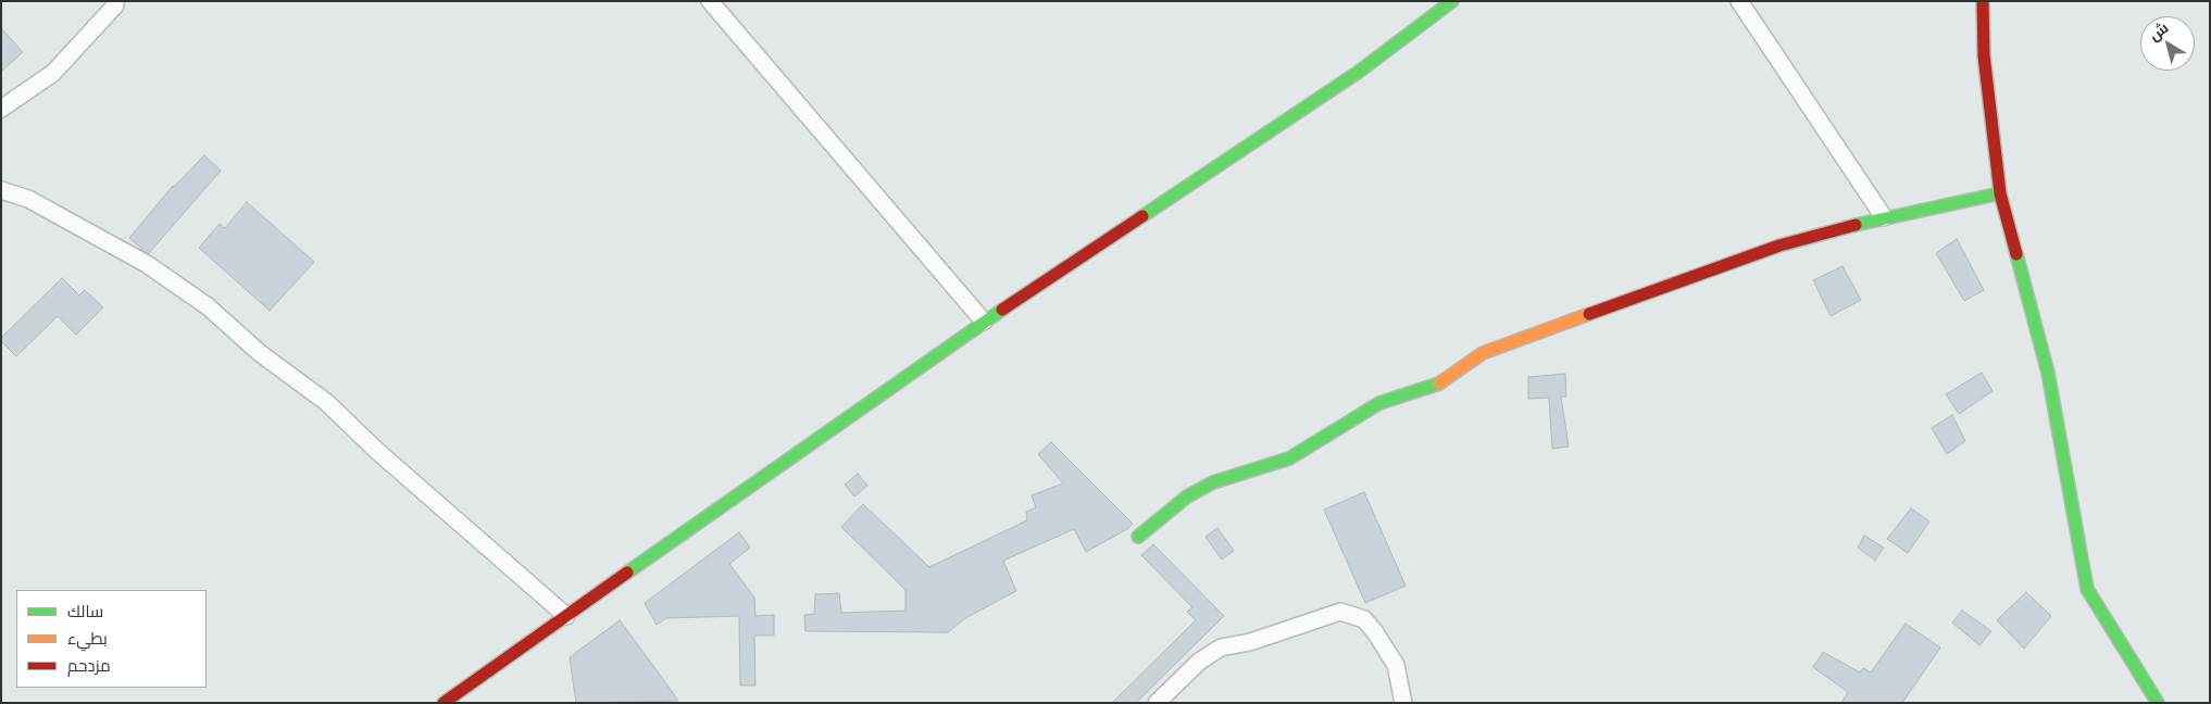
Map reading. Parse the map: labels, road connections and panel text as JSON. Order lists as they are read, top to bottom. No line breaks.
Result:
{"legend":["سالك","بطيء","مزدحم"],"north":"top left"}
